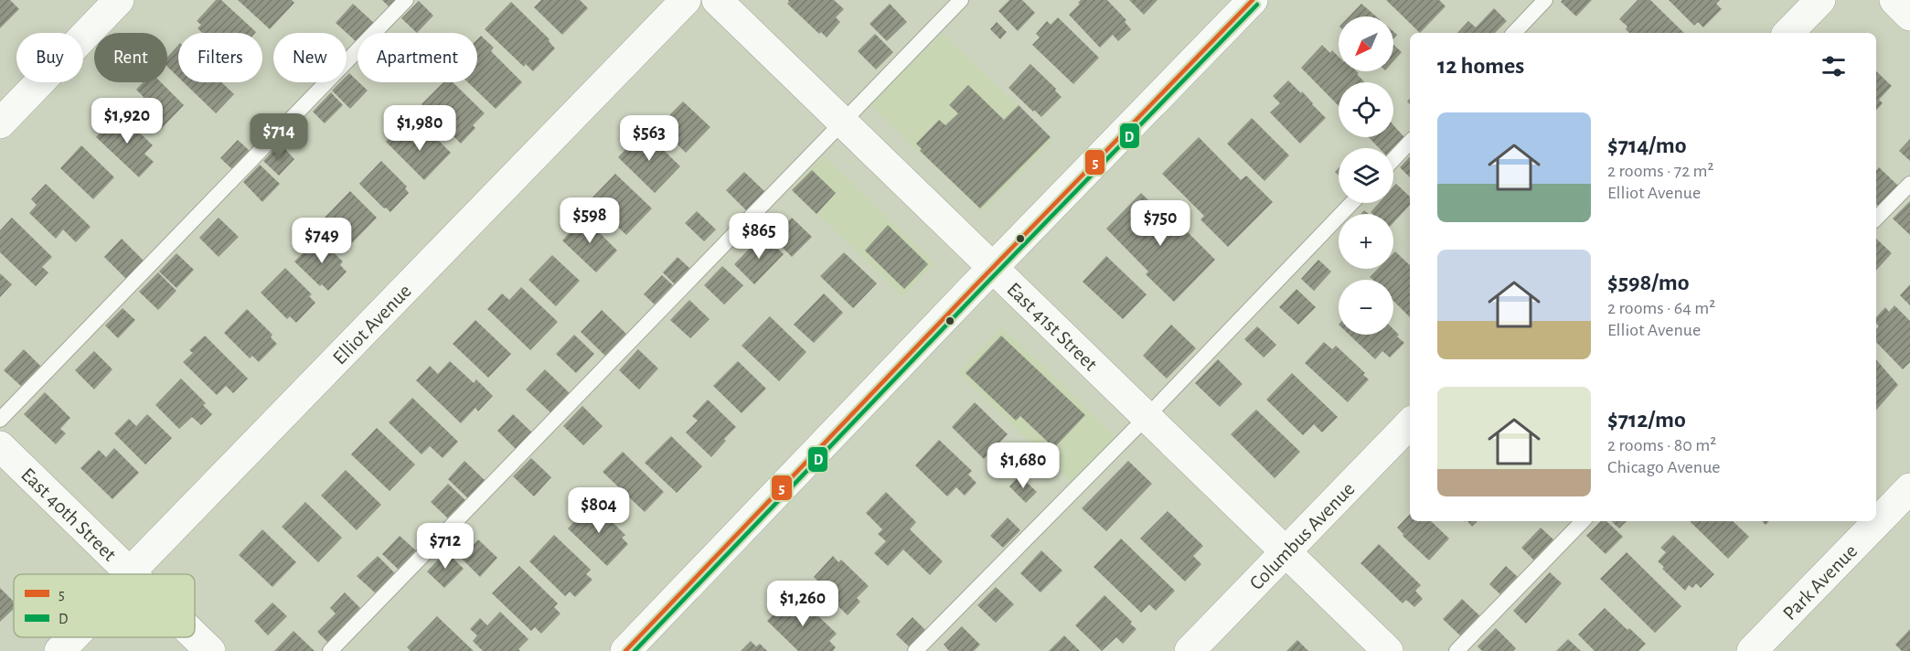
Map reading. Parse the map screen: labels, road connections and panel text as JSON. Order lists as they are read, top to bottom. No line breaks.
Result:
{"streets":{"street":["Elliot Avenue","East 41st Street","East 40th Street","Columbus Avenue","Park Avenue"]},"crossings":[["Elliot Avenue","East 40th Street"],["East 41st Street","Columbus Avenue"]],"lines":["transit line 5","transit line D"],"legend":["5","D"],"north":"bottom left","page":{"map_buttons":["+","−"],"chip":["Buy","Rent","Filters","New","Apartment"],"heading":"12 homes","price":["$1,920","$1,980","$714","$563","$598","$750","$865","$749","$1,680","$804","$712","$1,260"],"list":[{"name":"$714/mo","note":"2 rooms · 72 m² · Elliot Avenue"},{"name":"$598/mo","note":"2 rooms · 64 m² · Elliot Avenue"},{"name":"$712/mo","note":"2 rooms · 80 m² · Chicago Avenue"}]}}
